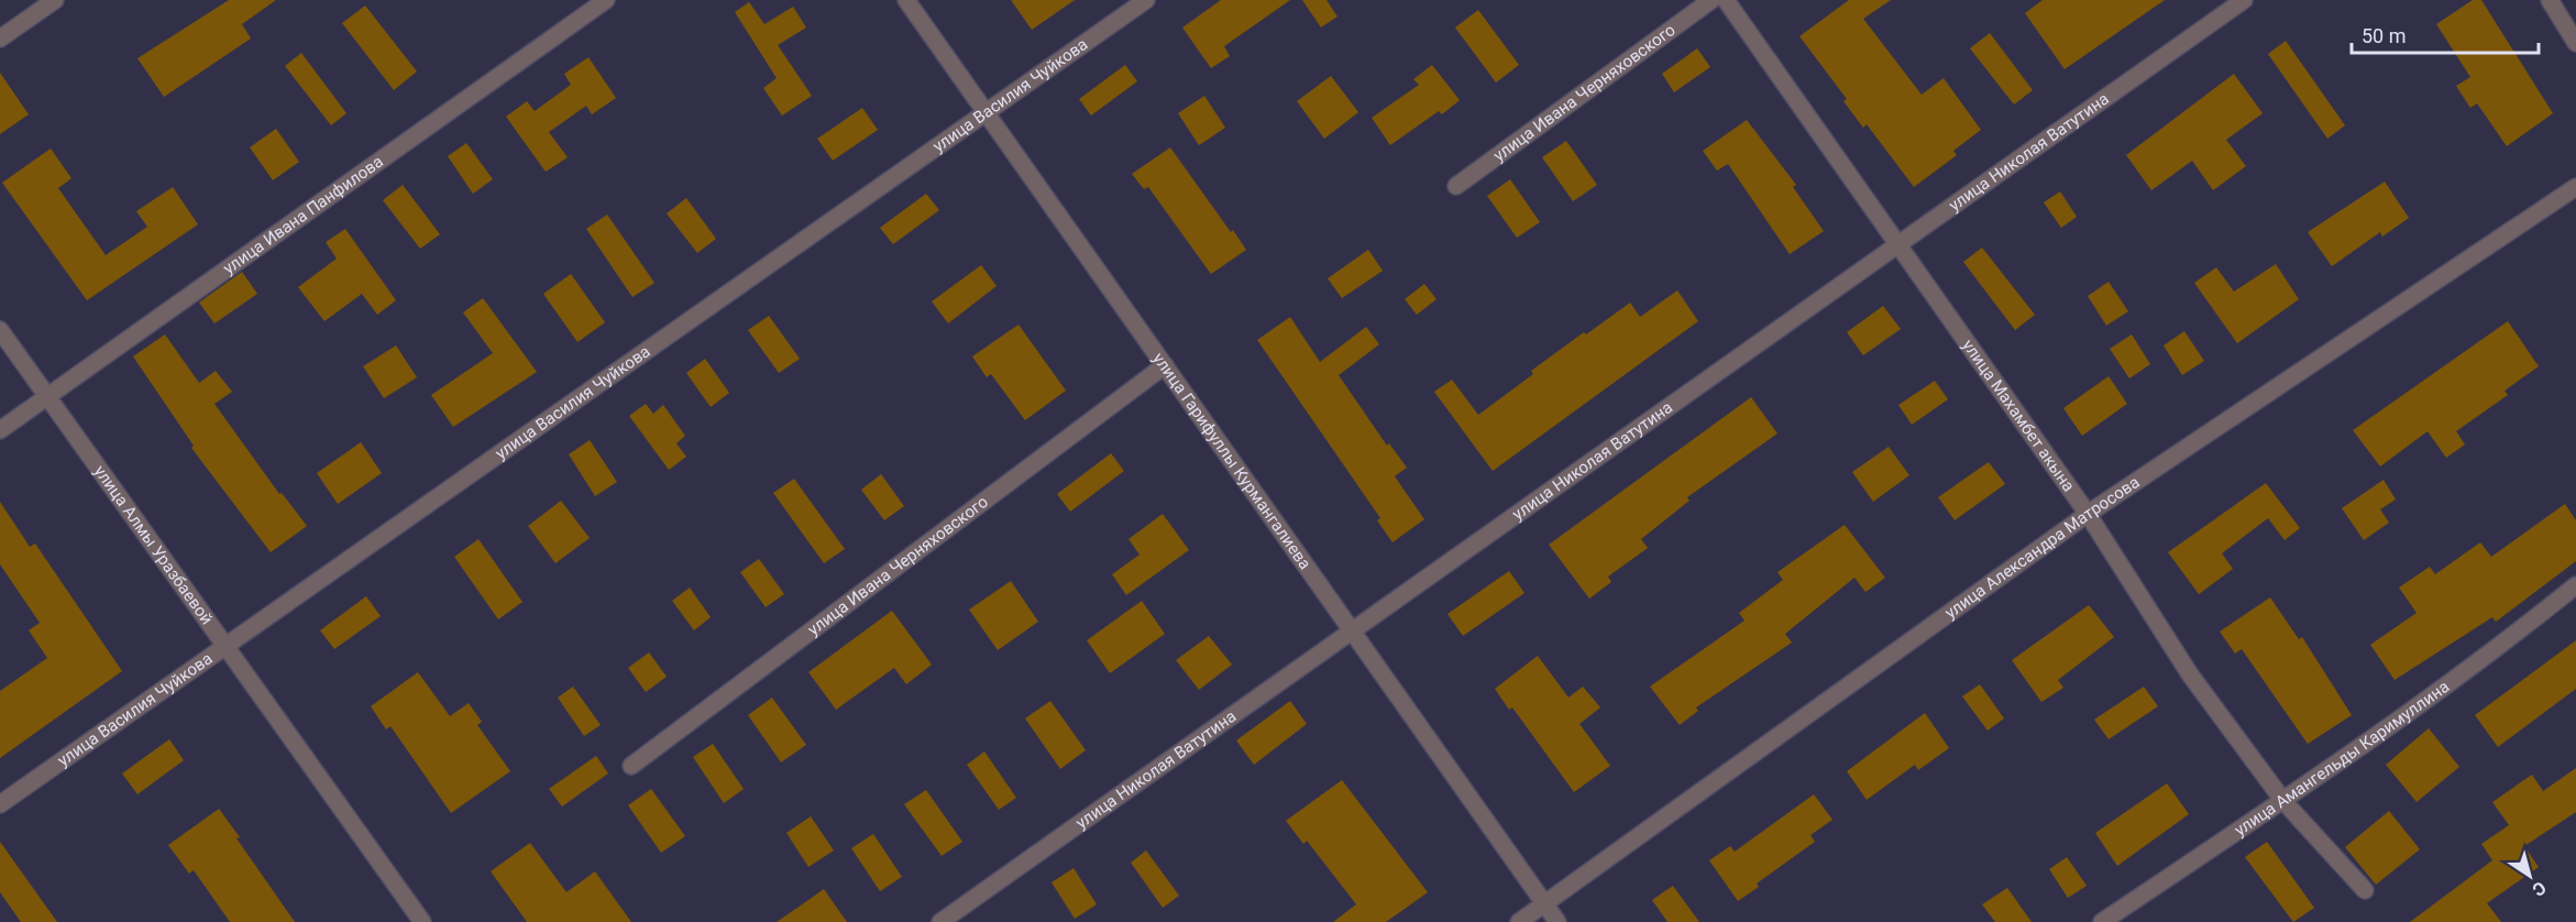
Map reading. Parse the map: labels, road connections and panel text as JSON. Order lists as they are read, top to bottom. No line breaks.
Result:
{"streets":{"street":["улица Ивана Черняховского","улица Василия Чуйкова","улица Николая Ватутина","улица Ивана Панфилова","улица Махамбет акына","улица Гарифуллы Курмангалиева","улица Алмы Уразбаевой","улица Александра Матросова","улица Амангельды Каримуллина"]},"crossings":[["улица Ивана Черняховского","улица Гарифуллы Курмангалиева"],["улица Василия Чуйкова","улица Гарифуллы Курмангалиева"],["улица Василия Чуйкова","улица Алмы Уразбаевой"],["улица Николая Ватутина","улица Махамбет акына"],["улица Николая Ватутина","улица Гарифуллы Курмангалиева"],["улица Ивана Панфилова","улица Алмы Уразбаевой"],["улица Махамбет акына","улица Александра Матросова"],["улица Махамбет акына","улица Амангельды Каримуллина"],["улица Гарифуллы Курмангалиева","улица Александра Матросова"]],"scale_bar":"50 m","north":"bottom right"}
